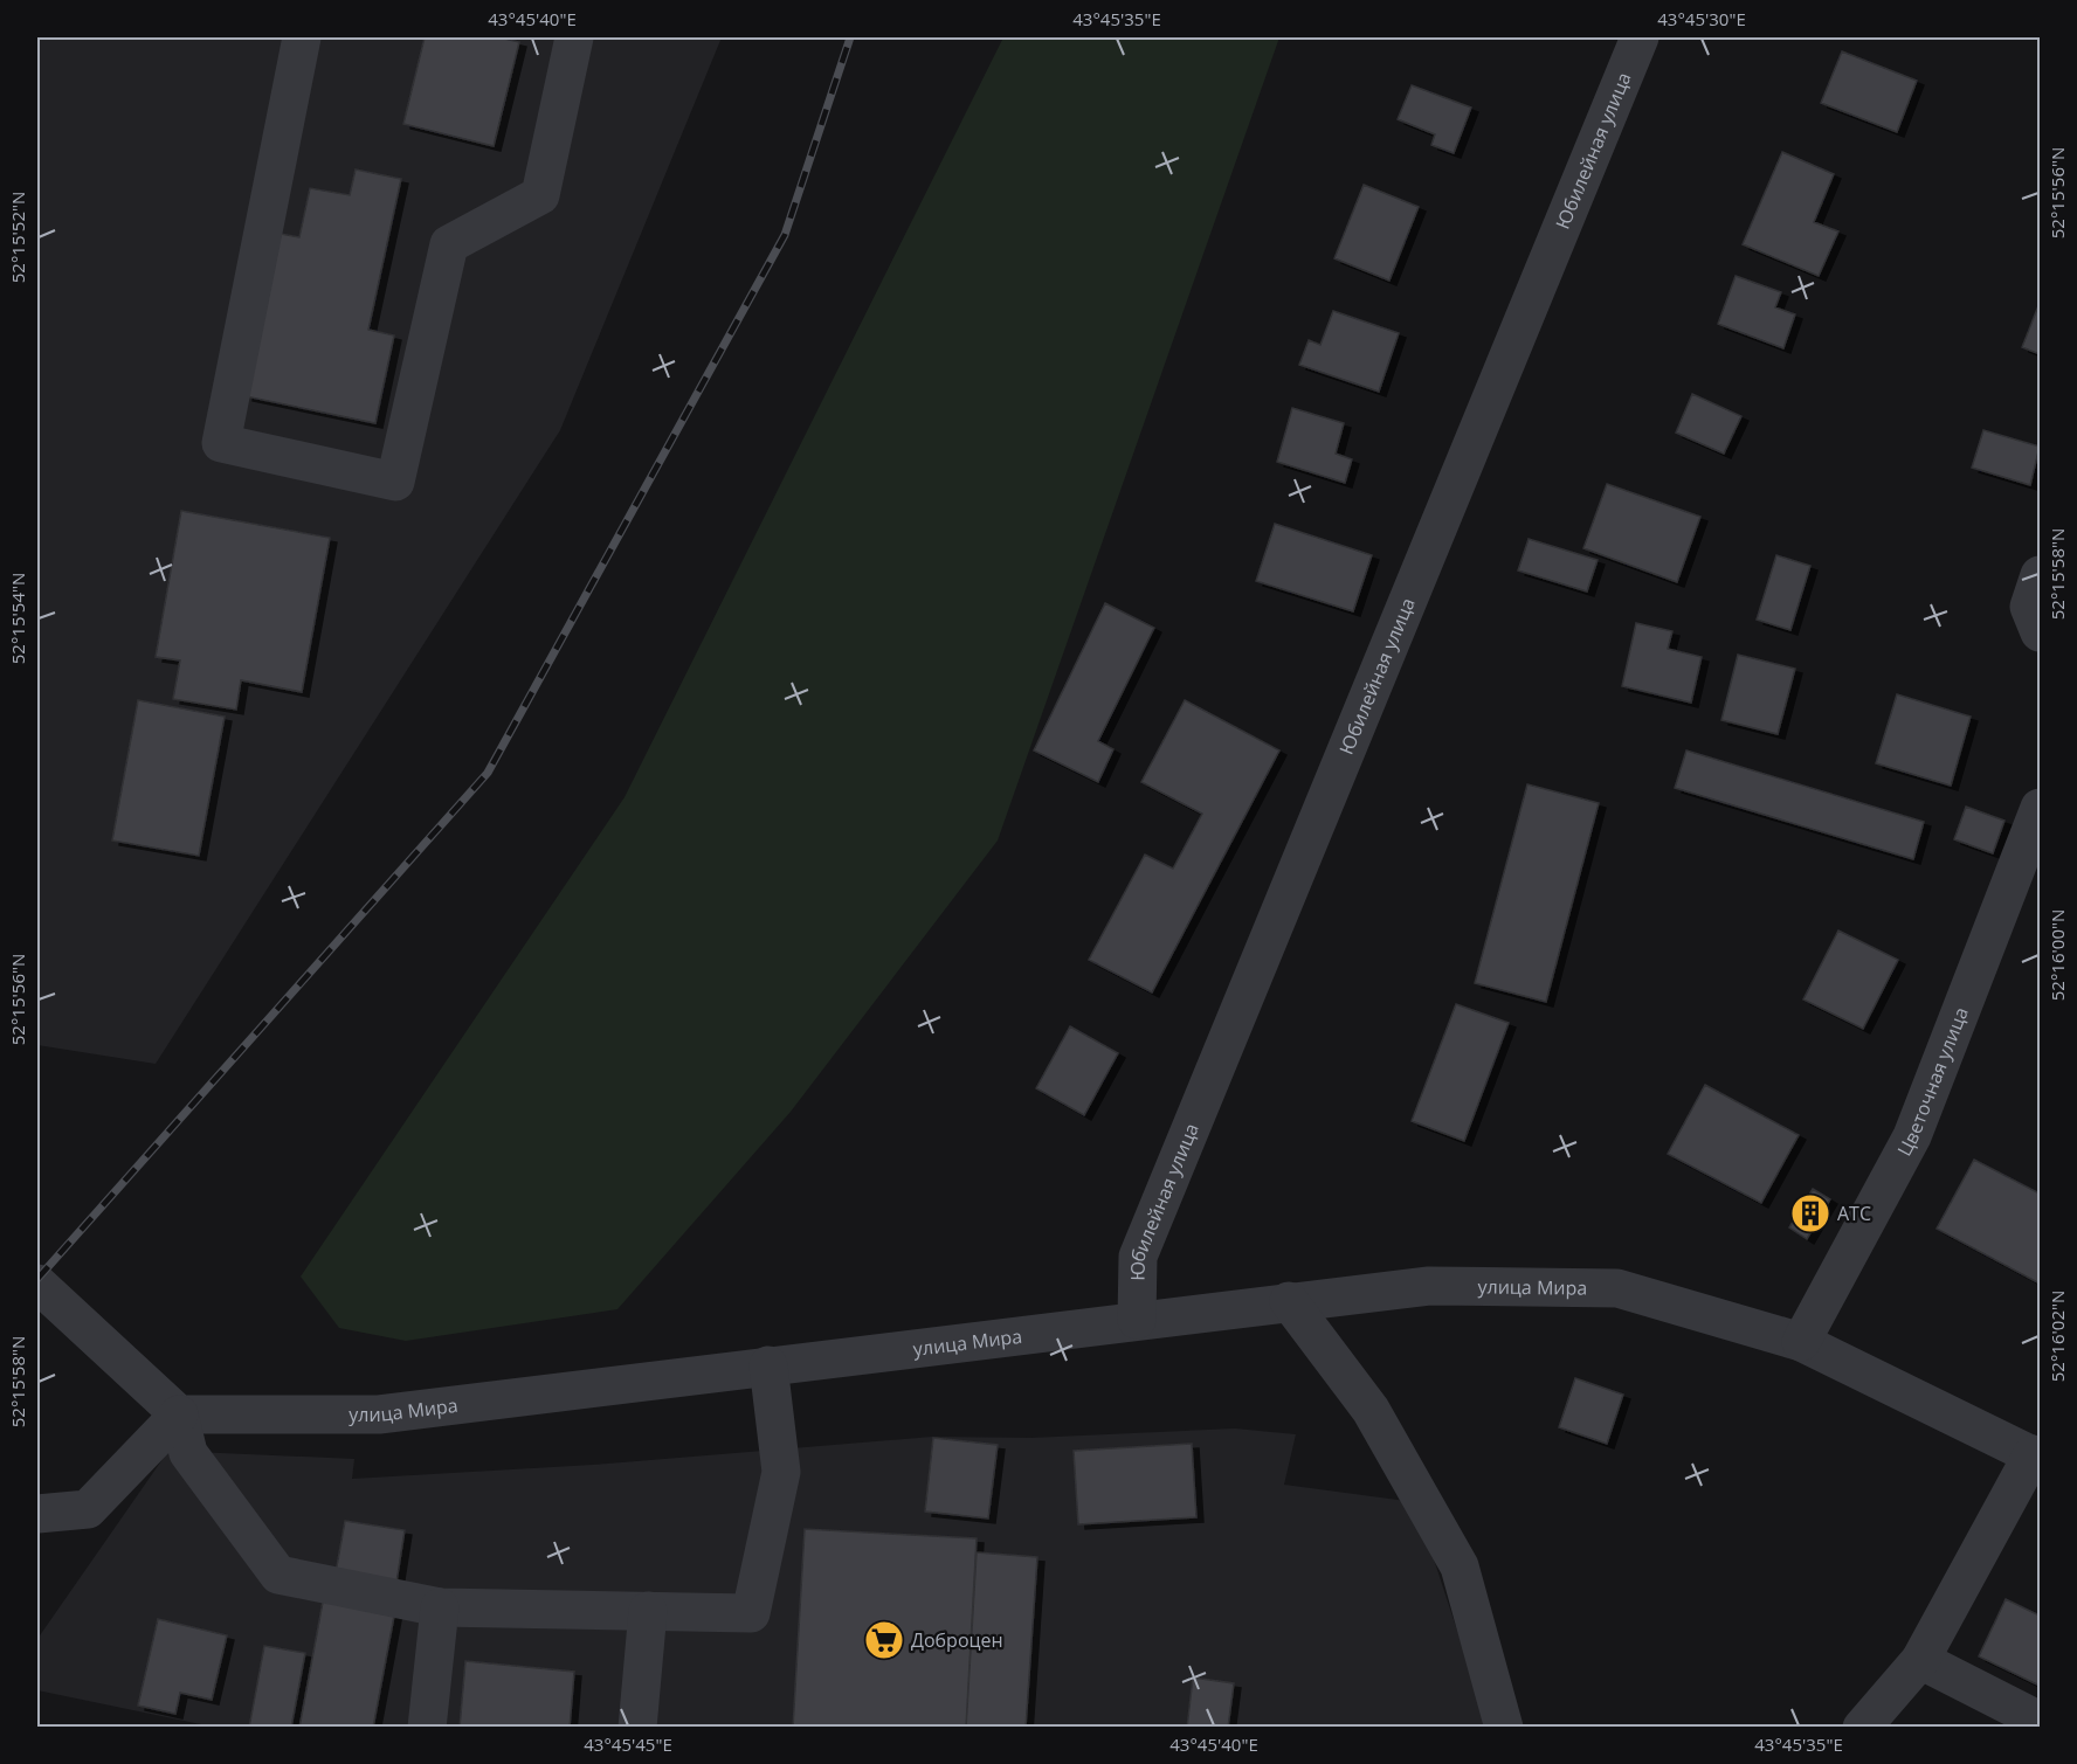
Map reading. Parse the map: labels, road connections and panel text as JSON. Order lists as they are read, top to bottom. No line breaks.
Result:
{"streets":{"street":["Юбилейная улица","Цветочная улица","улица Мира"]},"crossings":[["Юбилейная улица","улица Мира"],["Цветочная улица","улица Мира"]],"places":{"building":["АТС"],"supermarket":["Доброцен"]},"coordinates":["43°45'40\"E","43°45'35\"E","43°45'30\"E","52°15'56\"N","52°15'52\"N","52°15'58\"N","52°15'54\"N","52°16'00\"N","52°16'02\"N","43°45'45\"E"]}
